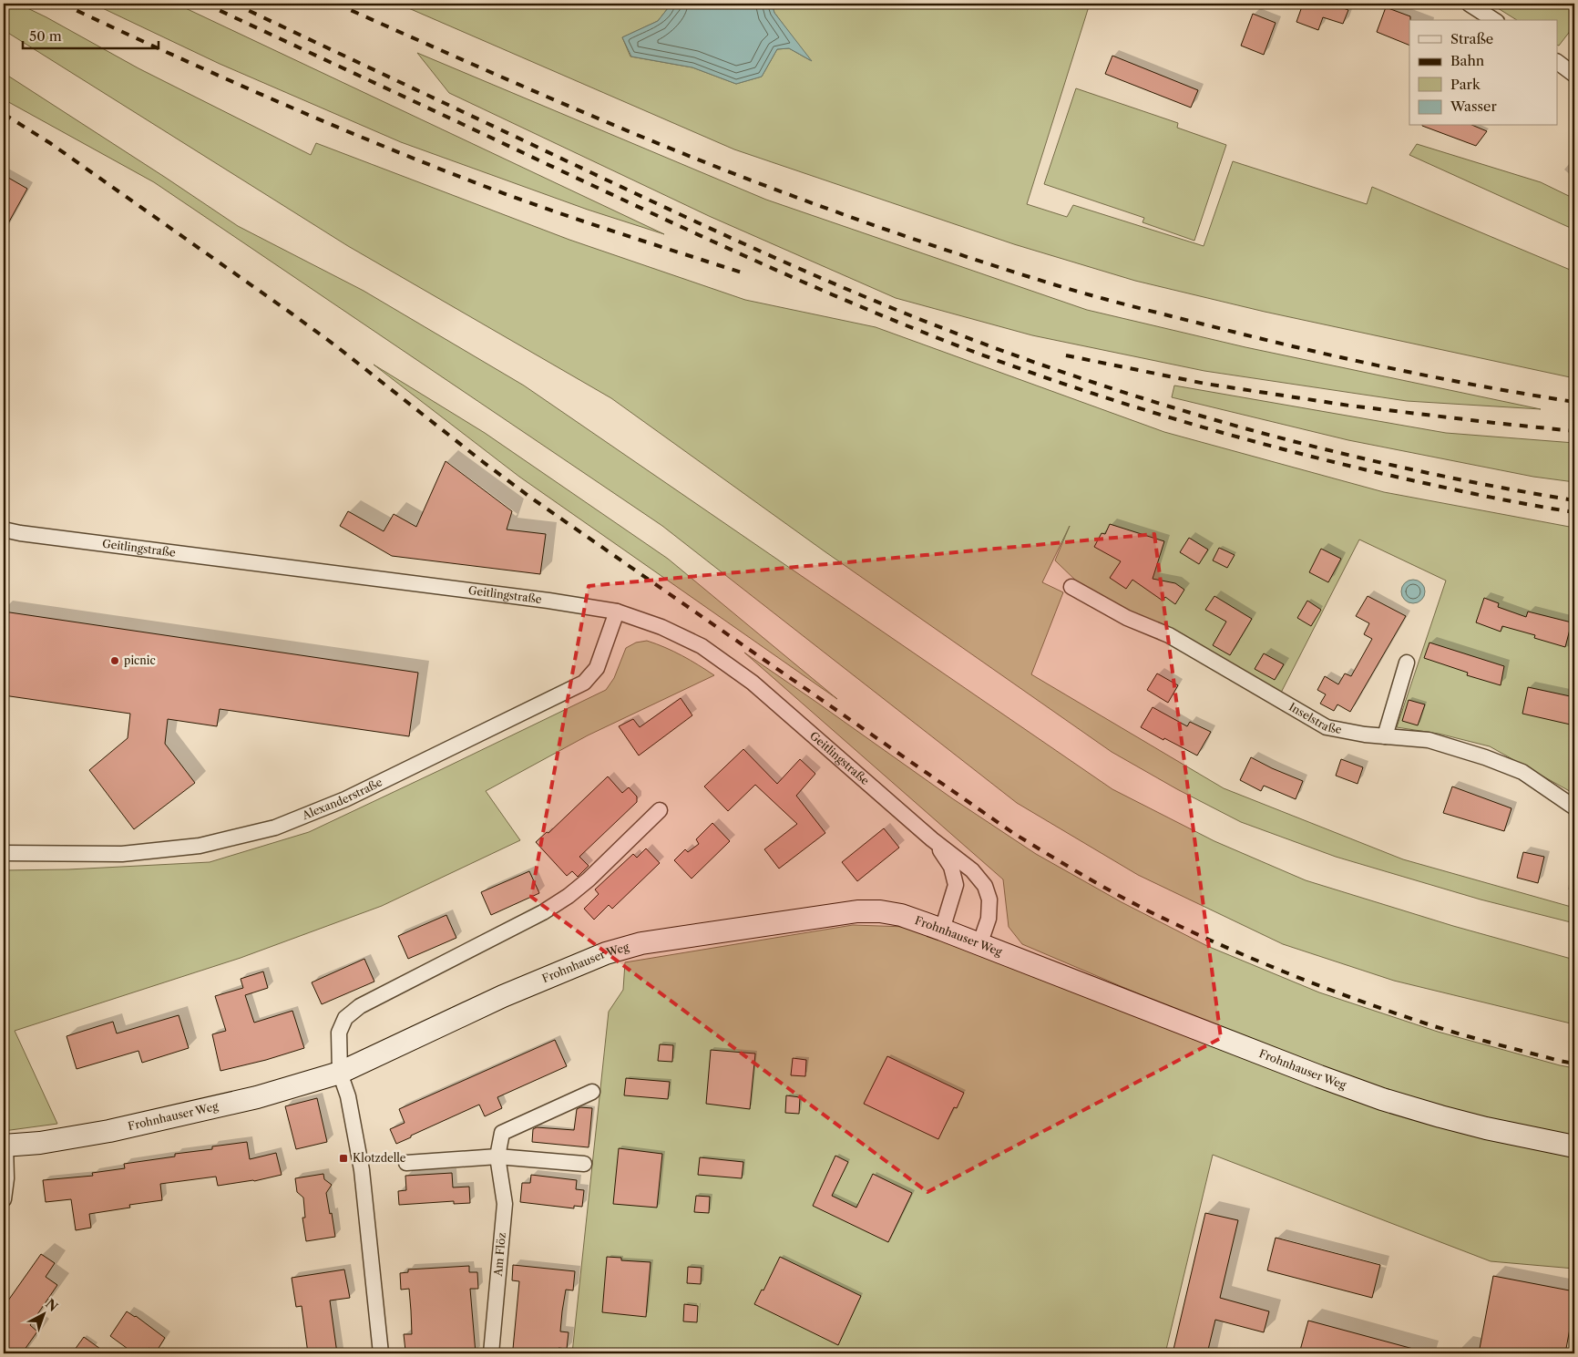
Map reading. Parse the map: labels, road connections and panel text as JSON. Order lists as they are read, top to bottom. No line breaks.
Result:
{"streets":{"main road":["Frohnhauser Weg"],"street":["Geitlingstraße","Inselstraße","Alexanderstraße","Am Flöz"]},"crossings":[["Geitlingstraße","Alexanderstraße"],["Geitlingstraße","Frohnhauser Weg"]],"places":{"other":["picnic"],"transit":["Klotzdelle"]},"legend":["Straße","Bahn","Park","Wasser"],"scale_bar":"50 m","north":"top right"}
